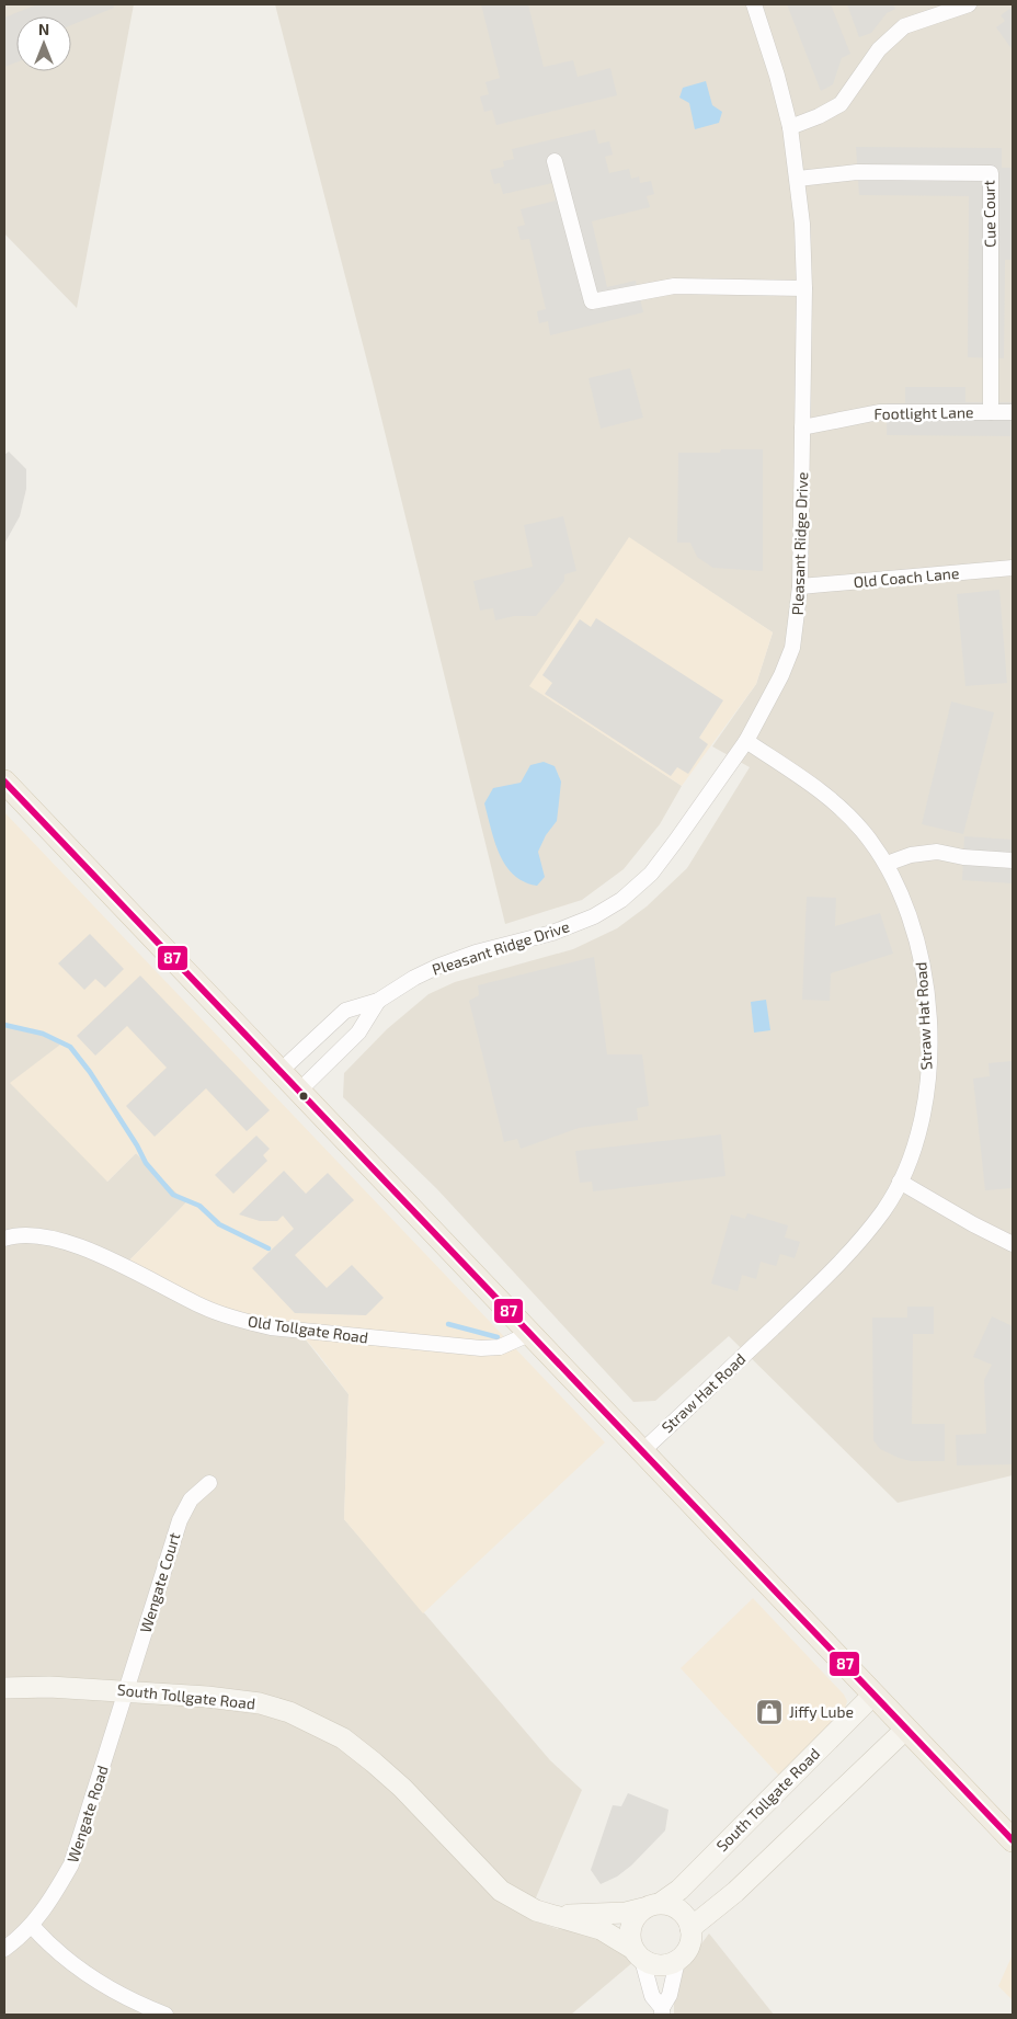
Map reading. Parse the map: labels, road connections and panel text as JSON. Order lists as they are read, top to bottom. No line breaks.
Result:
{"streets":{"street":["Cue Court","Footlight Lane","Pleasant Ridge Drive","Old Coach Lane","Straw Hat Road","Old Tollgate Road","Wengate Court","South Tollgate Road","Wengate Road"]},"crossings":[["Cue Court","Footlight Lane"],["Cue Court","Pleasant Ridge Drive"],["Footlight Lane","Pleasant Ridge Drive"],["Pleasant Ridge Drive","Old Coach Lane"],["Pleasant Ridge Drive","Straw Hat Road"],["Wengate Court","South Tollgate Road"],["Wengate Court","Wengate Road"],["South Tollgate Road","Wengate Road"]],"places":{"shop":["Jiffy Lube"]},"lines":["transit line 87"],"north":"top"}
